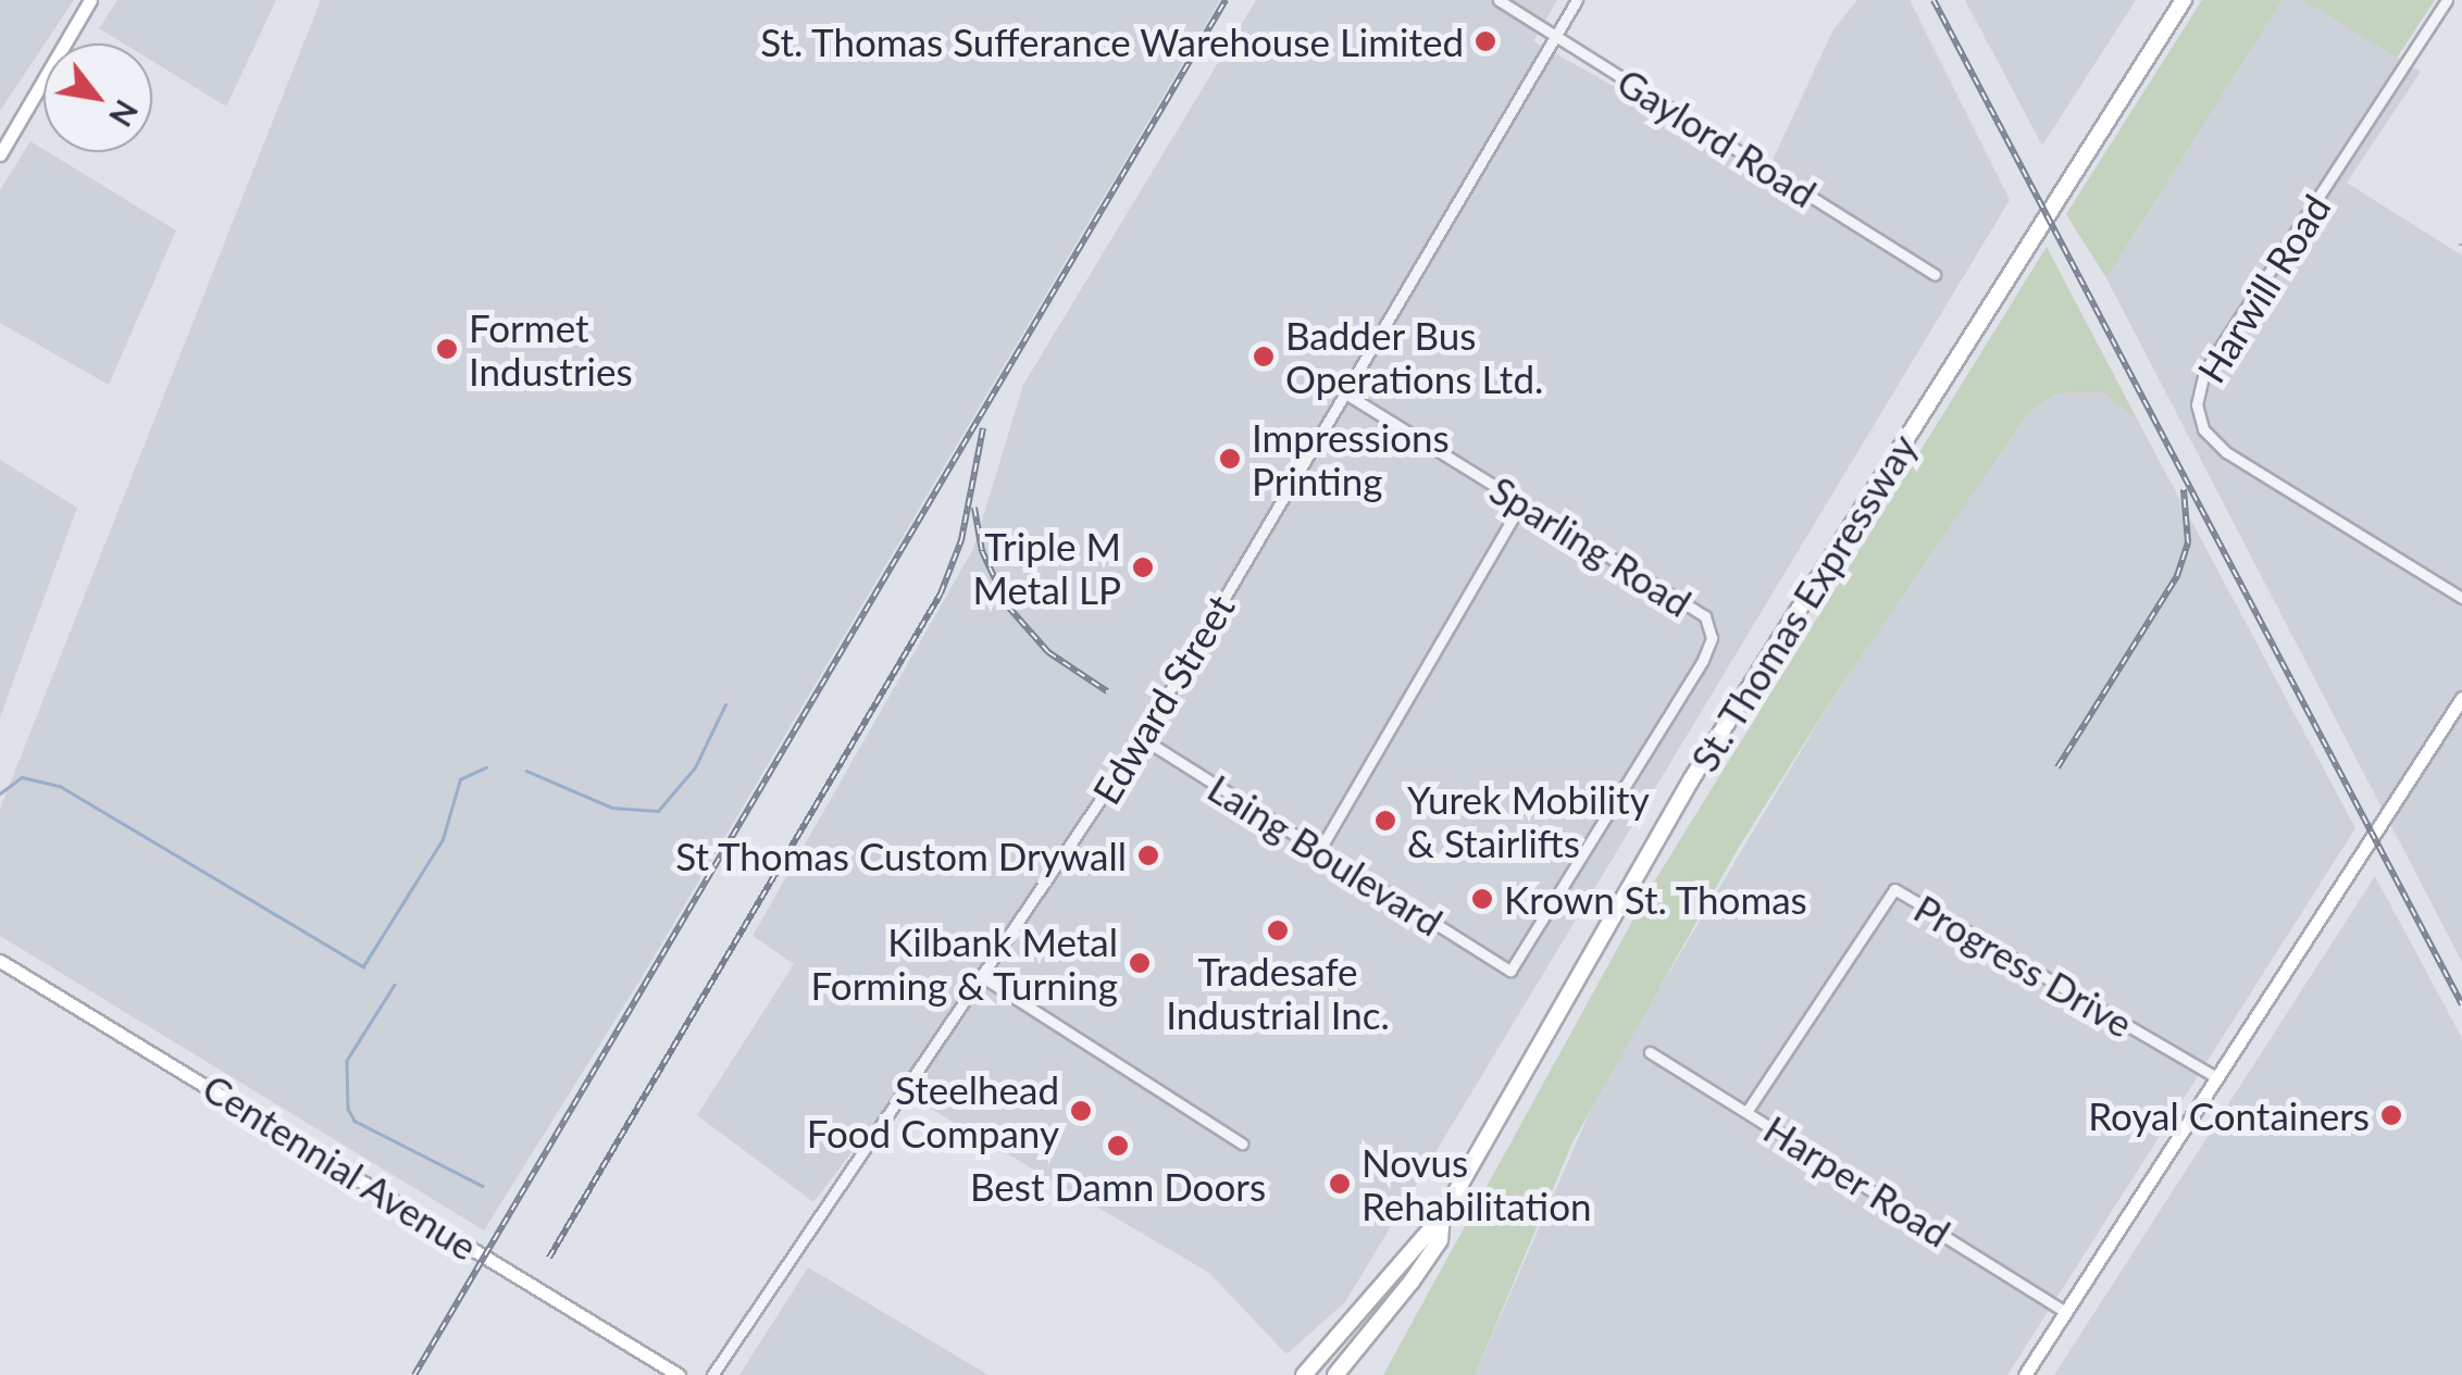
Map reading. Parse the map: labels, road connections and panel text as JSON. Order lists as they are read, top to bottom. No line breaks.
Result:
{"streets":{"highway":["St. Thomas Expressway"],"main road":["Centennial Avenue"],"street":["Gaylord Road","Harwill Road","Sparling Road","Edward Street","Laing Boulevard","Progress Drive","Harper Road"]},"crossings":[["Gaylord Road","Edward Street"],["Sparling Road","Edward Street"],["Sparling Road","Laing Boulevard"],["Edward Street","Laing Boulevard"],["Progress Drive","Harper Road"]],"places":["St. Thomas Sufferance Warehouse Limited","Formet Industries","Badder Bus Operations Ltd.","Impressions Printing","Triple M Metal LP","Yurek Mobility & Stairlifts","St Thomas Custom Drywall","Krown St. Thomas","Tradesafe Industrial Inc.","Kilbank Metal Forming & Turning","Steelhead Food Company","Royal Containers","Best Damn Doors","Novus Rehabilitation"],"north":"bottom right"}
